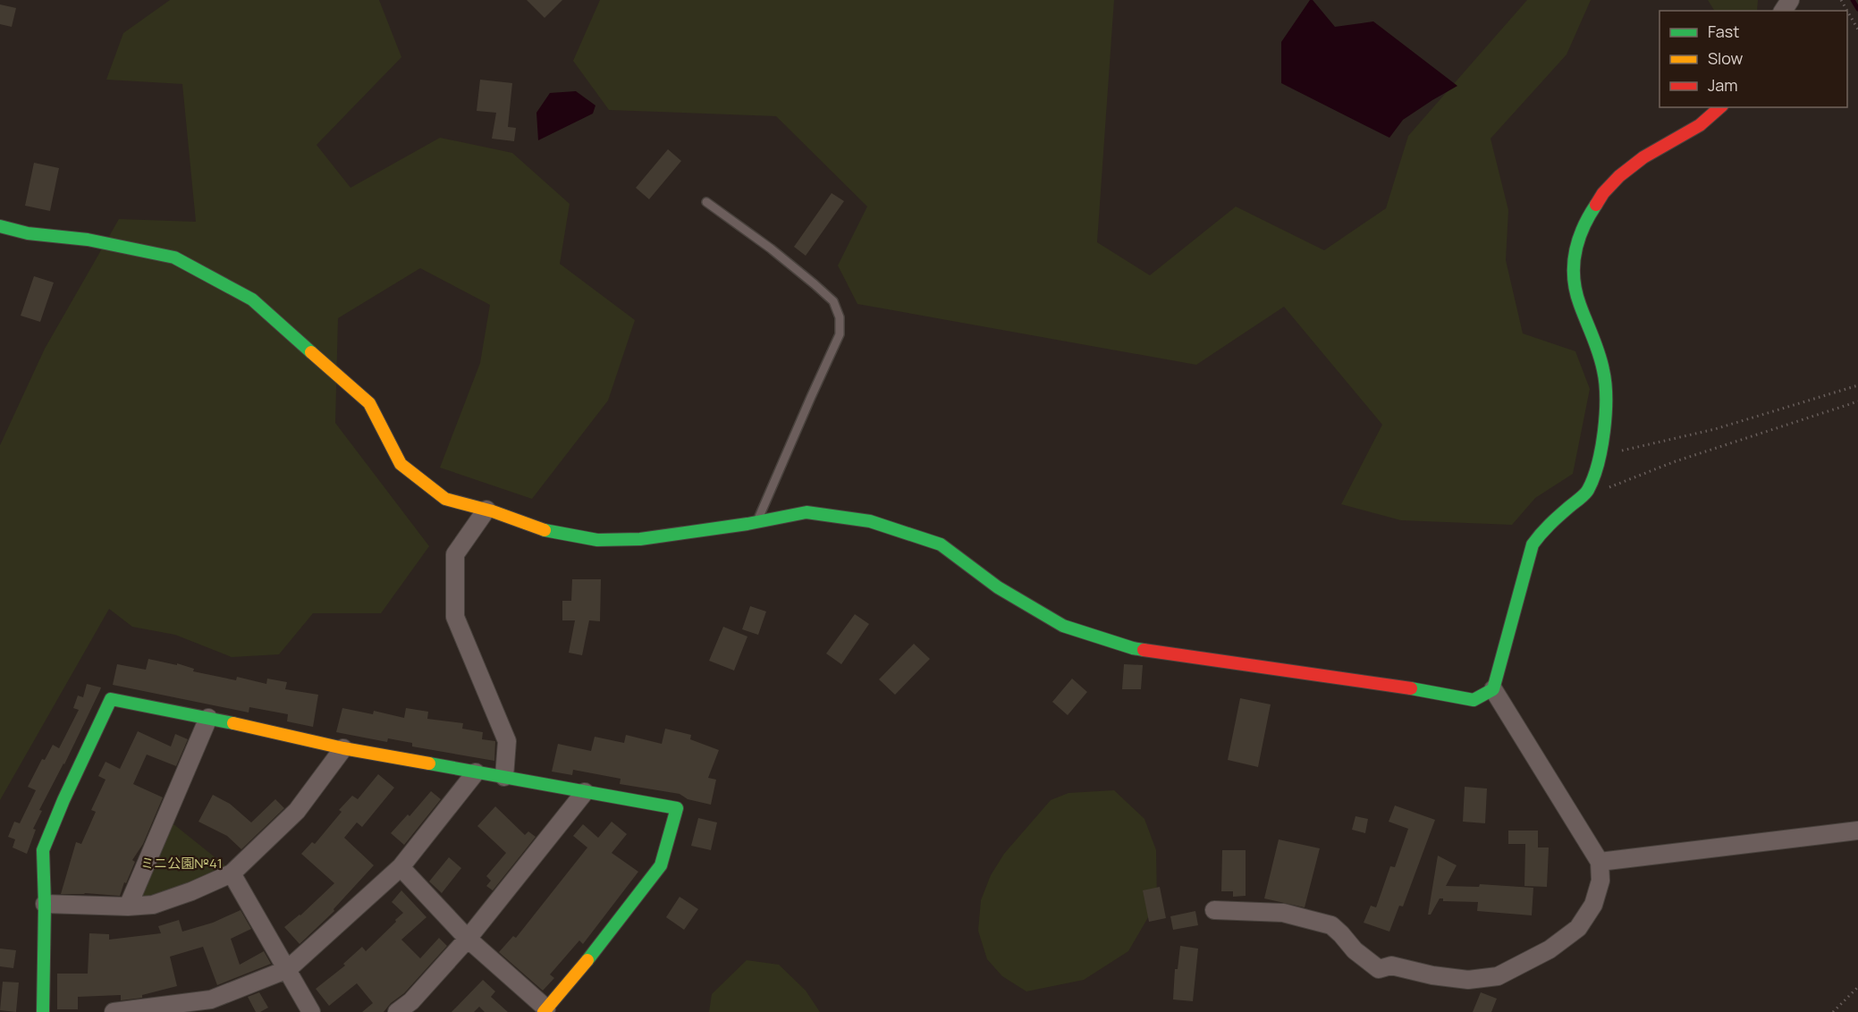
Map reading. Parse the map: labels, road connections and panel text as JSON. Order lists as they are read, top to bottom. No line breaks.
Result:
{"parks":["ミニ公園№41"],"legend":["Fast","Slow","Jam"]}
